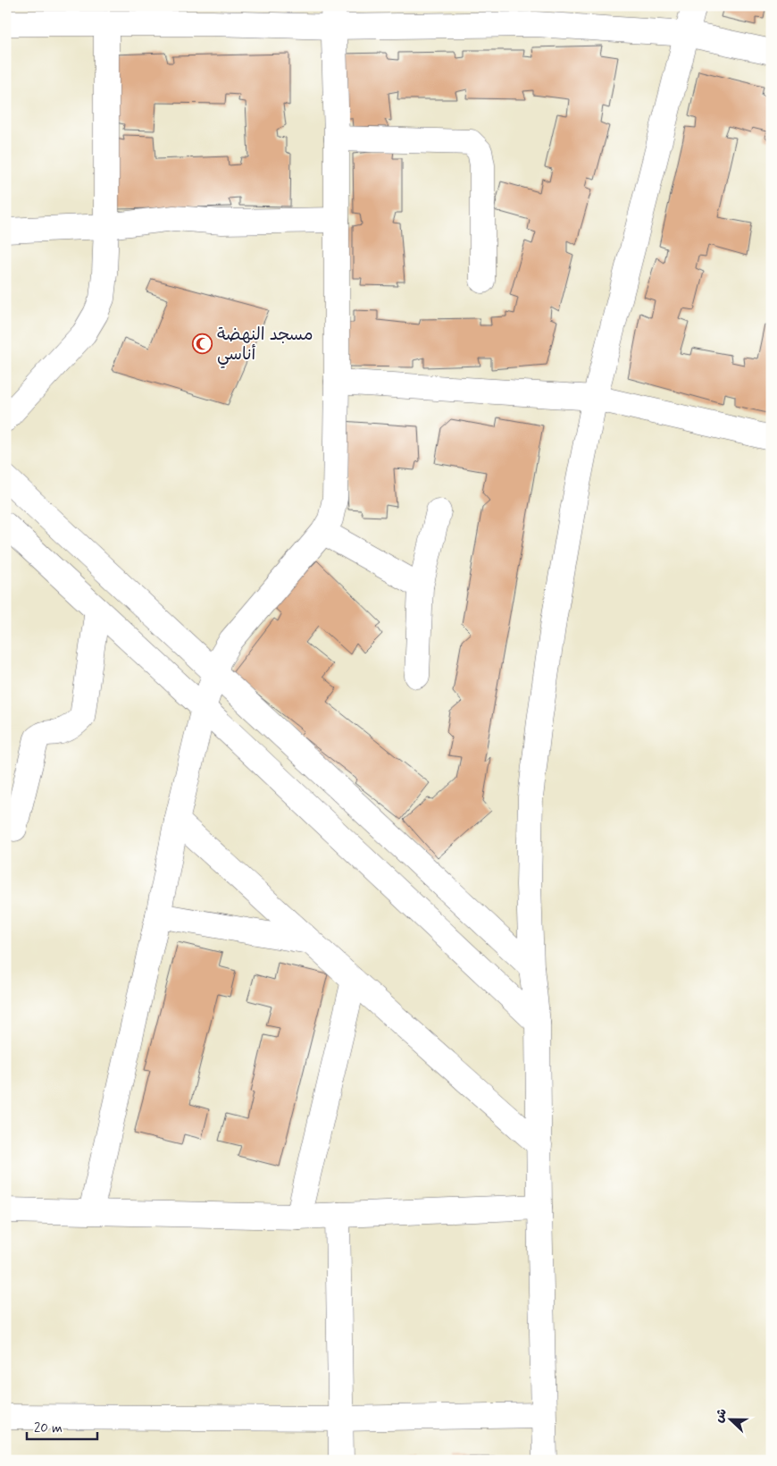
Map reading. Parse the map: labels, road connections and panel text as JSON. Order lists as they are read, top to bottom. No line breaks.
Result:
{"places":{"mosque":["مسجد النهضة أناسي"]},"scale_bar":"20 m","north":"left"}
